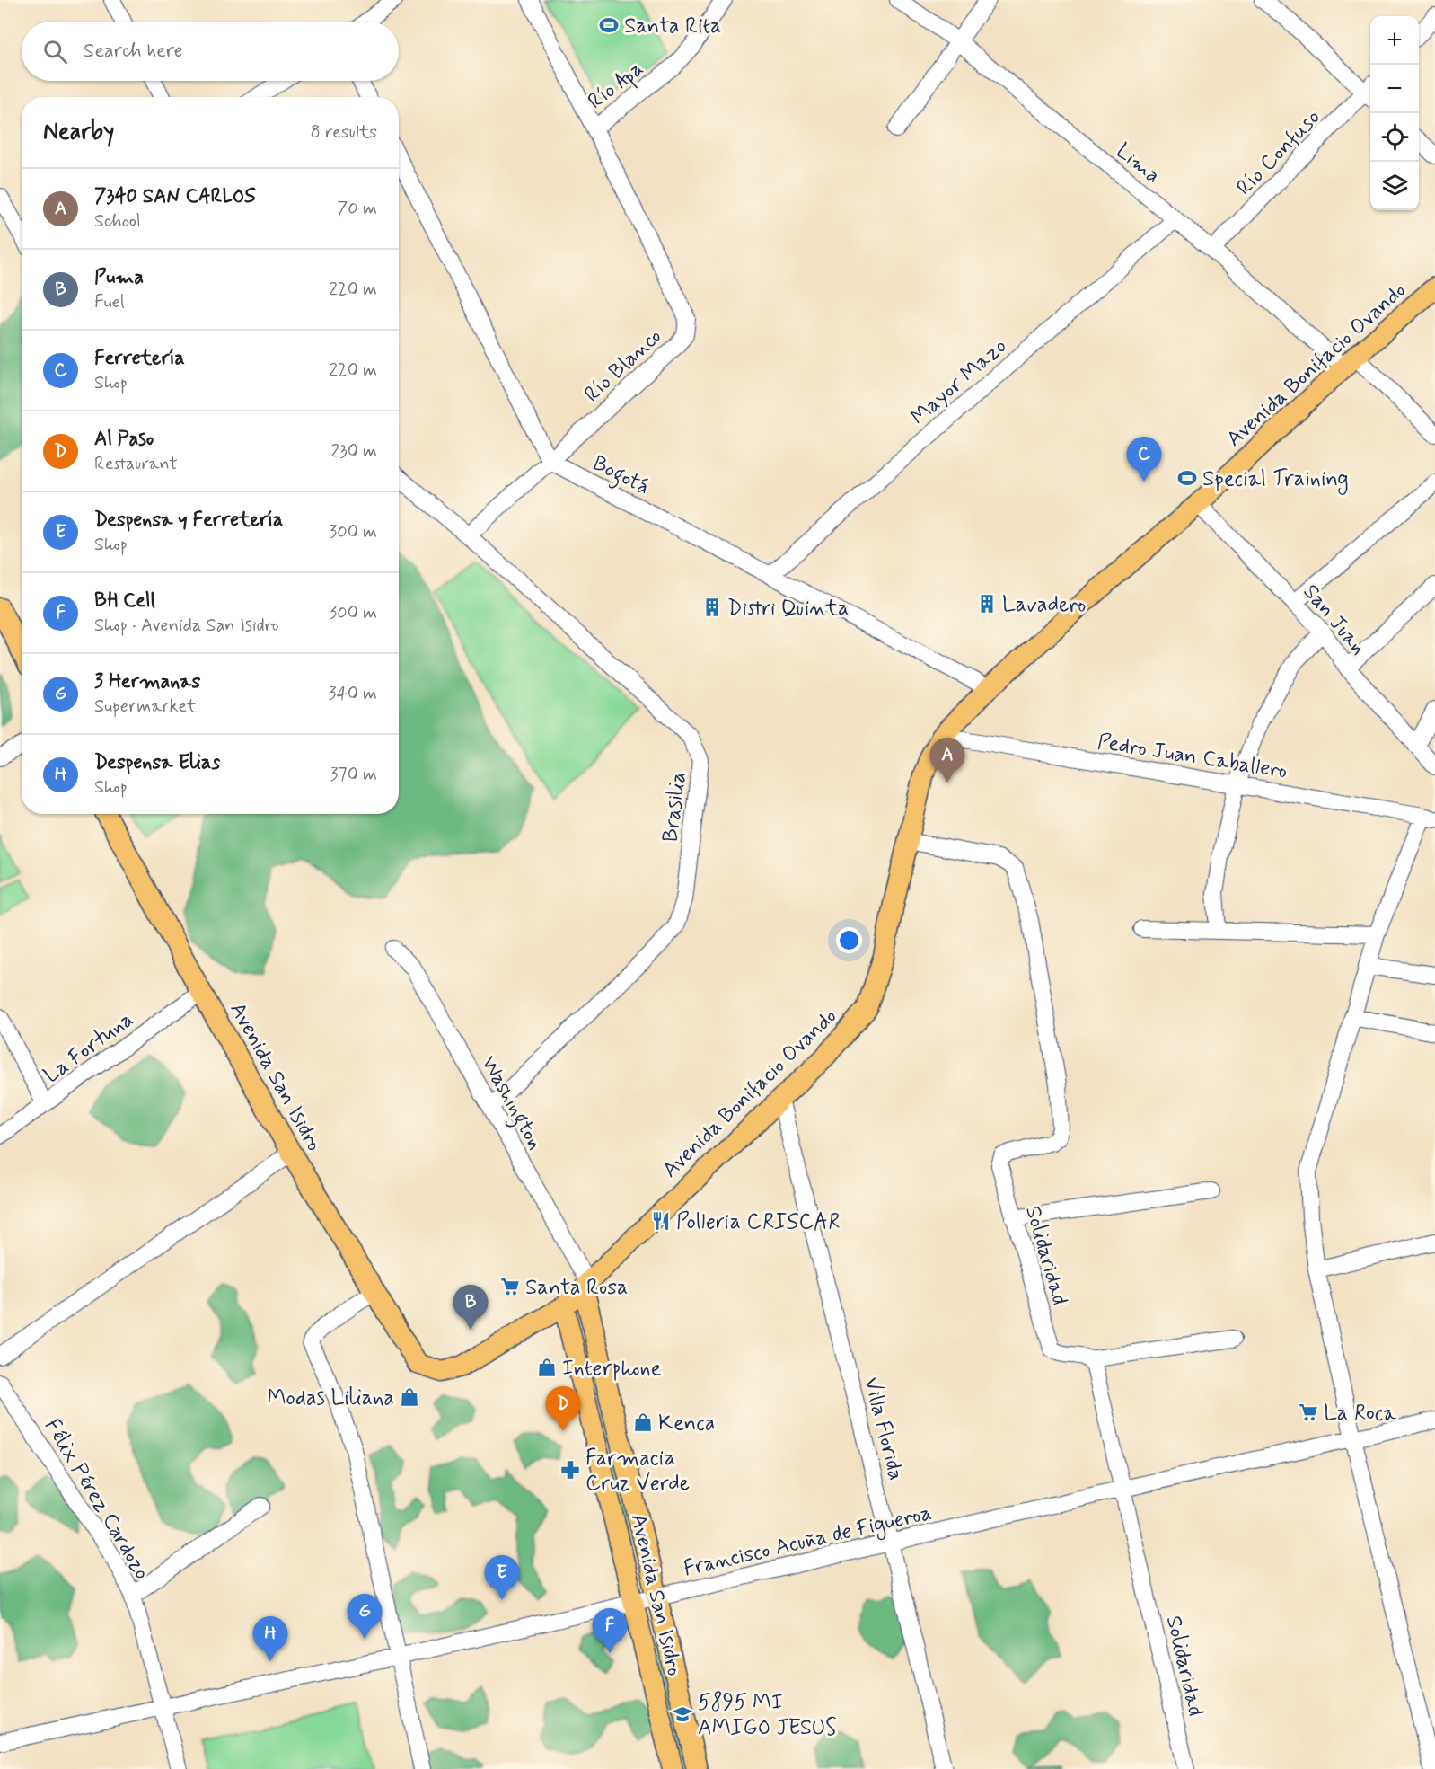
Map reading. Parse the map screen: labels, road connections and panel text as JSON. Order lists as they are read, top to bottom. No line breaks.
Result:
{"streets":{"main road":["Avenida Bonifacio Ovando","Avenida San Isidro"],"street":["Río Apa","Río Confuso","Lima","Río Blanco","Mayor Mazo","Bogotá","San Juan","Pedro Juan Caballero","Brasilia","La Fortuna","Washington","Solidaridad","Villa Florida","Félix Pérez Cardozo","Francisco Acuña de Figueroa"]},"crossings":[["Río Apa","Río Blanco"],["Río Confuso","Lima"],["Lima","Avenida Bonifacio Ovando"],["Lima","Mayor Mazo"],["Avenida Bonifacio Ovando","Bogotá"],["Avenida Bonifacio Ovando","San Juan"],["Avenida Bonifacio Ovando","Pedro Juan Caballero"],["Avenida Bonifacio Ovando","Avenida San Isidro"],["Avenida Bonifacio Ovando","Washington"],["Avenida Bonifacio Ovando","Solidaridad"],["Avenida Bonifacio Ovando","Villa Florida"],["Río Blanco","Bogotá"],["Río Blanco","Brasilia"],["Mayor Mazo","Bogotá"],["Brasilia","Washington"],["La Fortuna","Avenida San Isidro"],["Avenida San Isidro","Washington"],["Avenida San Isidro","Francisco Acuña de Figueroa"],["Solidaridad","Francisco Acuña de Figueroa"],["Villa Florida","Francisco Acuña de Figueroa"],["Félix Pérez Cardozo","Francisco Acuña de Figueroa"]],"places":{"sports":["Santa Rita","Special Training"],"building":["Lavadero","Distri Quinta"],"restaurant":["Polleria CRISCAR"],"supermarket":["Santa Rosa","La Roca"],"shop":["Interphone","Modas Liliana","Kenca"],"pharmacy":["Farmacia Cruz Verde"],"school or university":["5895 MI AMIGO JESUS"]},"page":{"map_buttons":["+","−"],"search":"Search here","heading":["Nearby","8 results"],"list":[{"mark":"A","name":"7340 SAN CARLOS","note":"School","value":"70 m"},{"mark":"B","name":"Puma","note":"Fuel","value":"220 m"},{"mark":"C","name":"Ferretería","note":"Shop","value":"220 m"},{"mark":"D","name":"Al Paso","note":"Restaurant","value":"230 m"},{"mark":"E","name":"Despensa y Ferretería","note":"Shop","value":"300 m"},{"mark":"F","name":"BH Cell","note":"Shop · Avenida San Isidro","value":"300 m"},{"mark":"G","name":"3 Hermanas","note":"Supermarket","value":"340 m"},{"mark":"H","name":"Despensa Elias","note":"Shop","value":"370 m"}],"pins":["C","A","B","D","E","G","F","H"]}}
